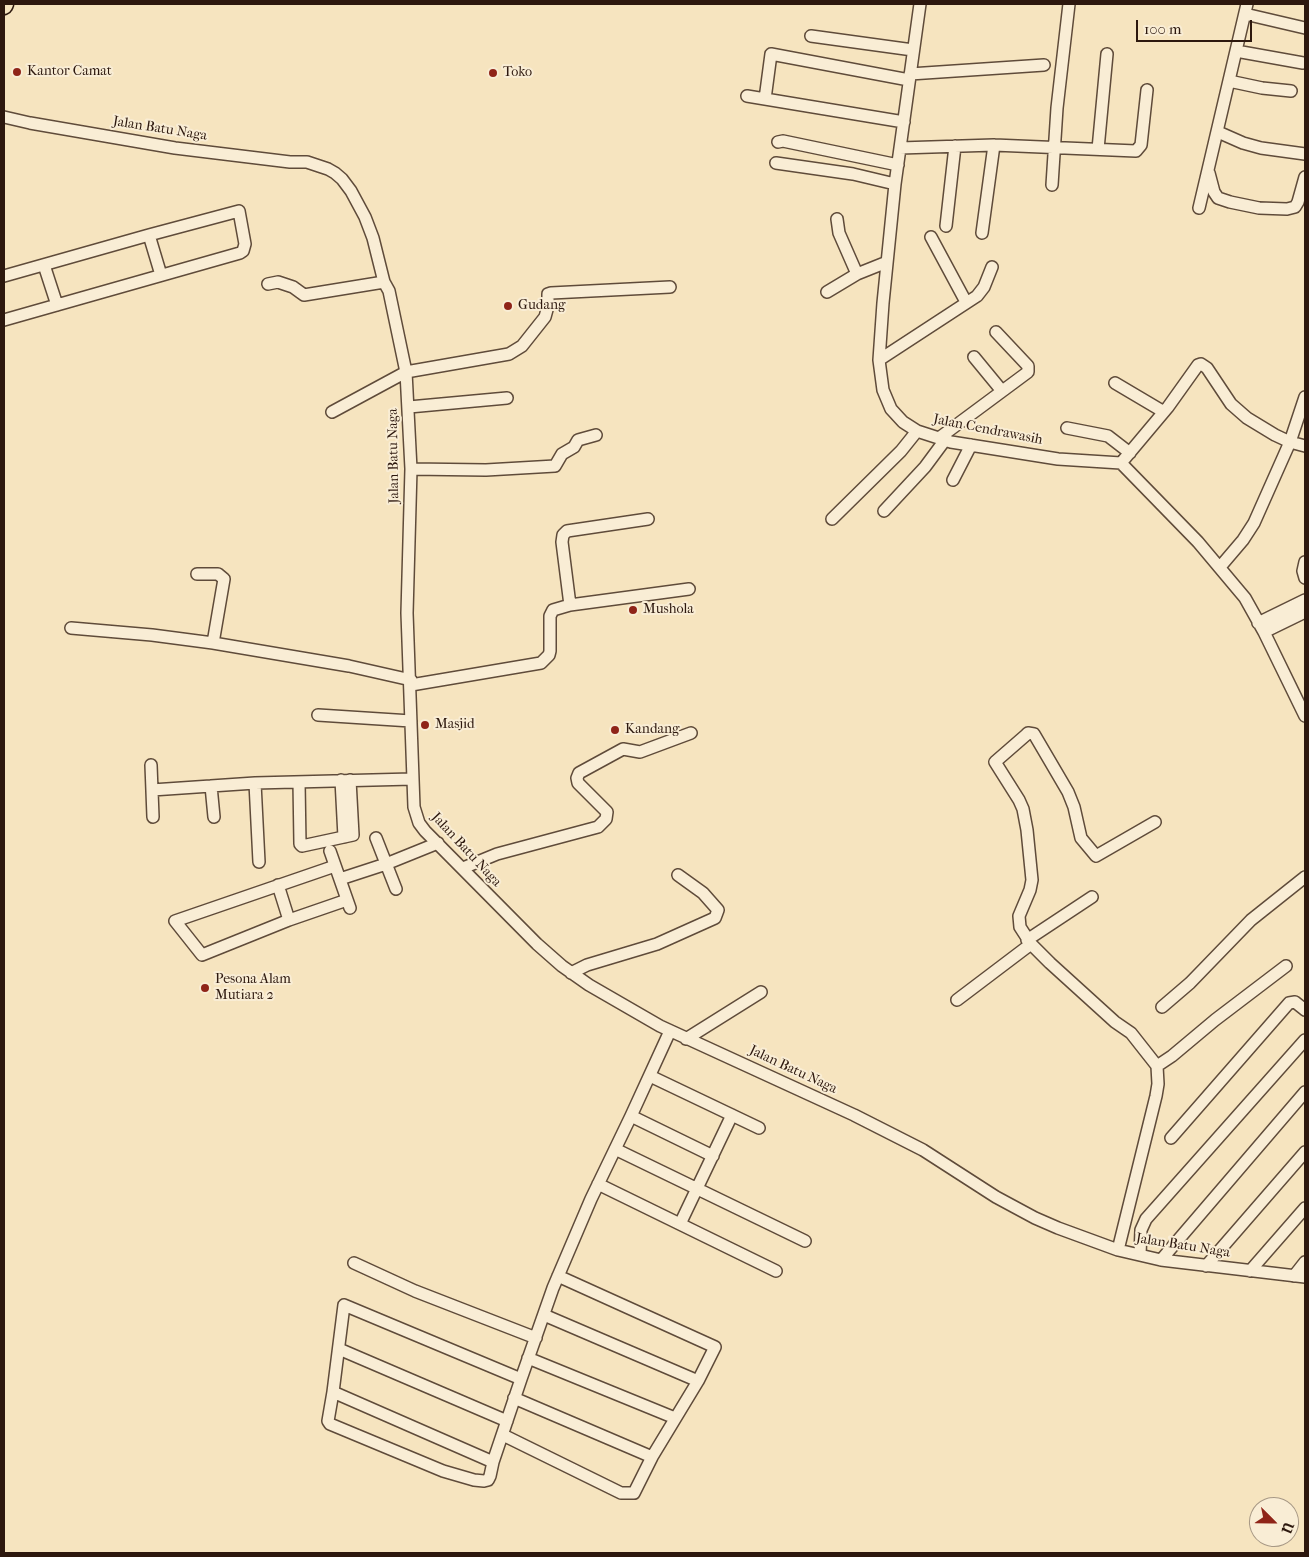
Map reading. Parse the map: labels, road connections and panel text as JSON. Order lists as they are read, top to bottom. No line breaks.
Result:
{"streets":{"street":["Jalan Batu Naga","Jalan Cendrawasih"]},"places":["Kantor Camat","Toko","Gudang","Mushola","Masjid","Kandang","Pesona Alam Mutiara 2"],"scale_bar":"100 m","north":"bottom right"}
